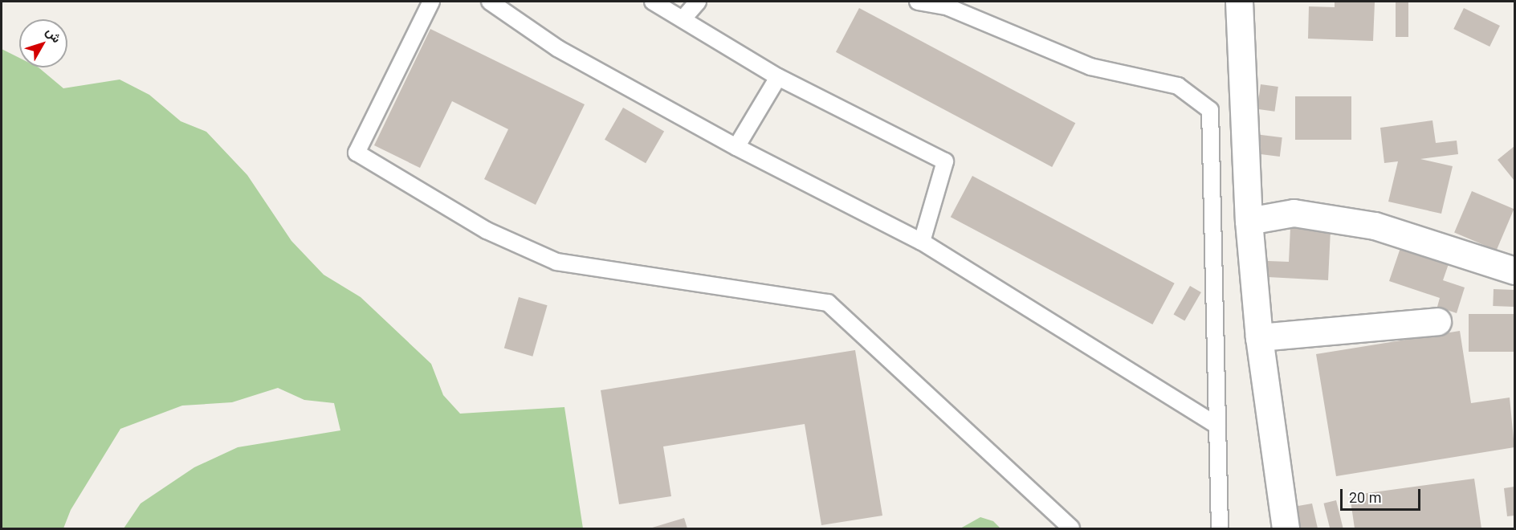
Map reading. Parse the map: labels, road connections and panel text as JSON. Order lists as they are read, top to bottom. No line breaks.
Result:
{"scale_bar":"20 m","north":"top right"}
